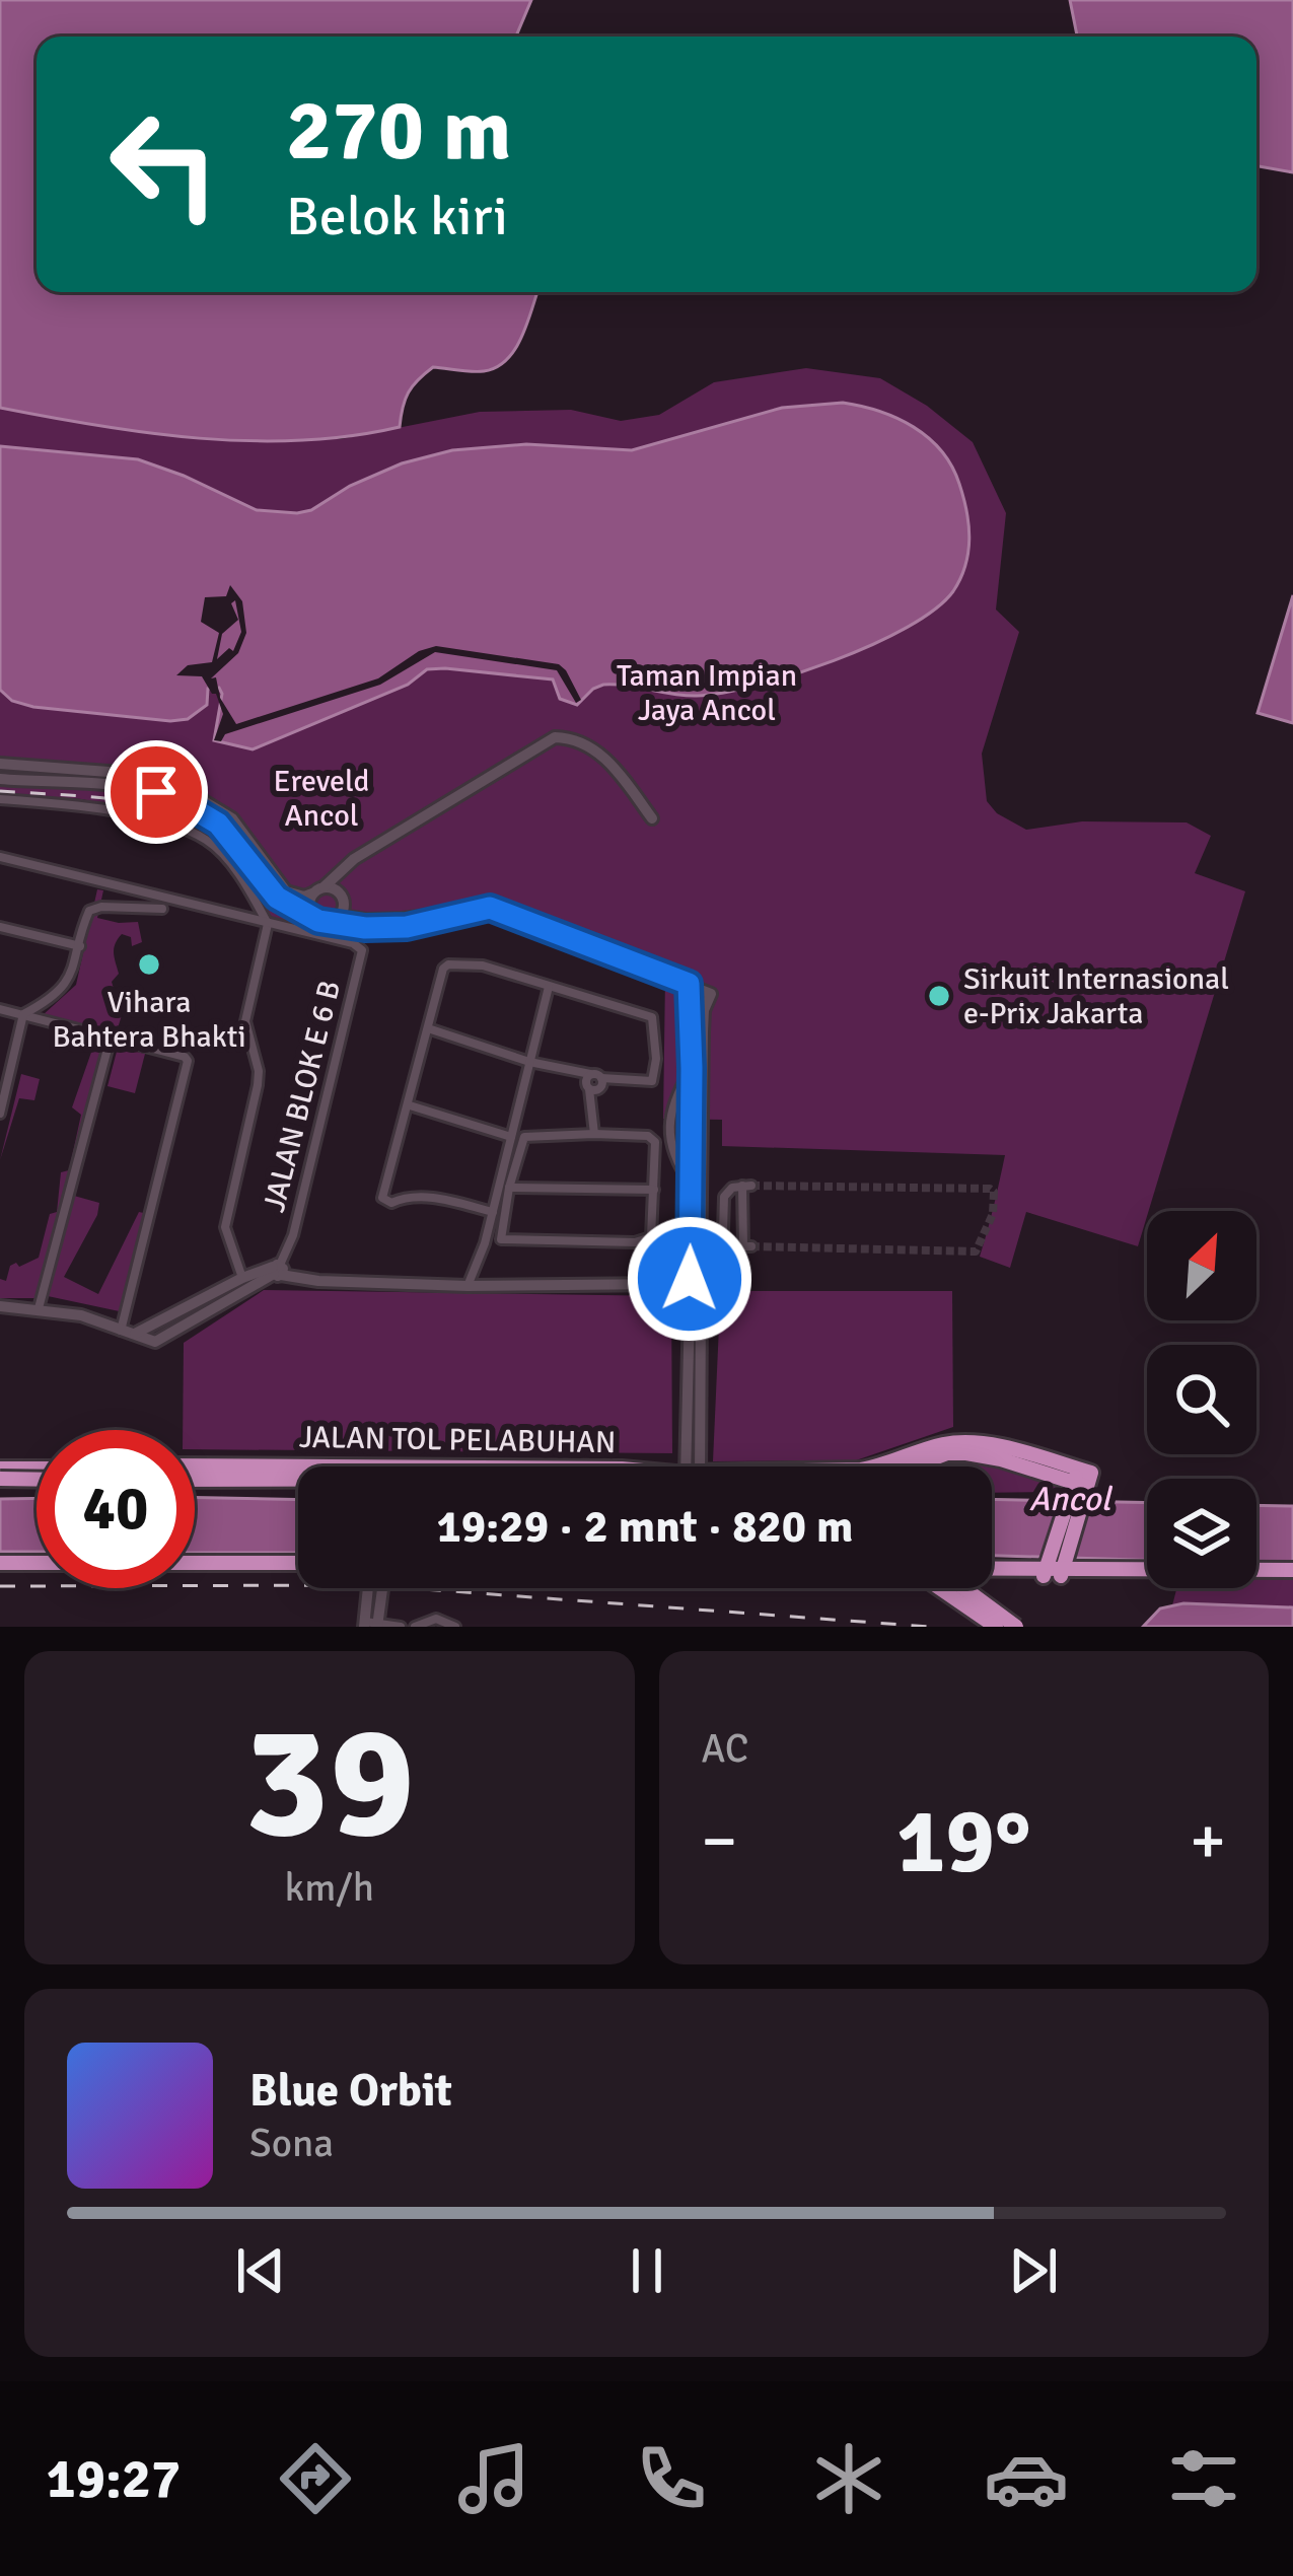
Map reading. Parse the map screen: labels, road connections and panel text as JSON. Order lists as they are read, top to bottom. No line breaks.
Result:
{"streets":{"highway":["JALAN TOL PELABUHAN"],"street":["JALAN BLOK E 6 B"]},"water":["Ancol"],"parks":["Taman Impian Jaya Ancol","Ereveld Ancol"],"places":["Vihara Bahtera Bhakti","Sirkuit Internasional e-Prix Jakarta"],"north":"top right","page":{"turn":["270 m","Belok kiri"],"limit":"40","trip":"19:29 · 2 mnt · 820 m","tile":[["39","km/h"],"AC"],"heat":["−","19°","+"],"song":["Blue Orbit","Sona"],"tabs":"19:27"}}
